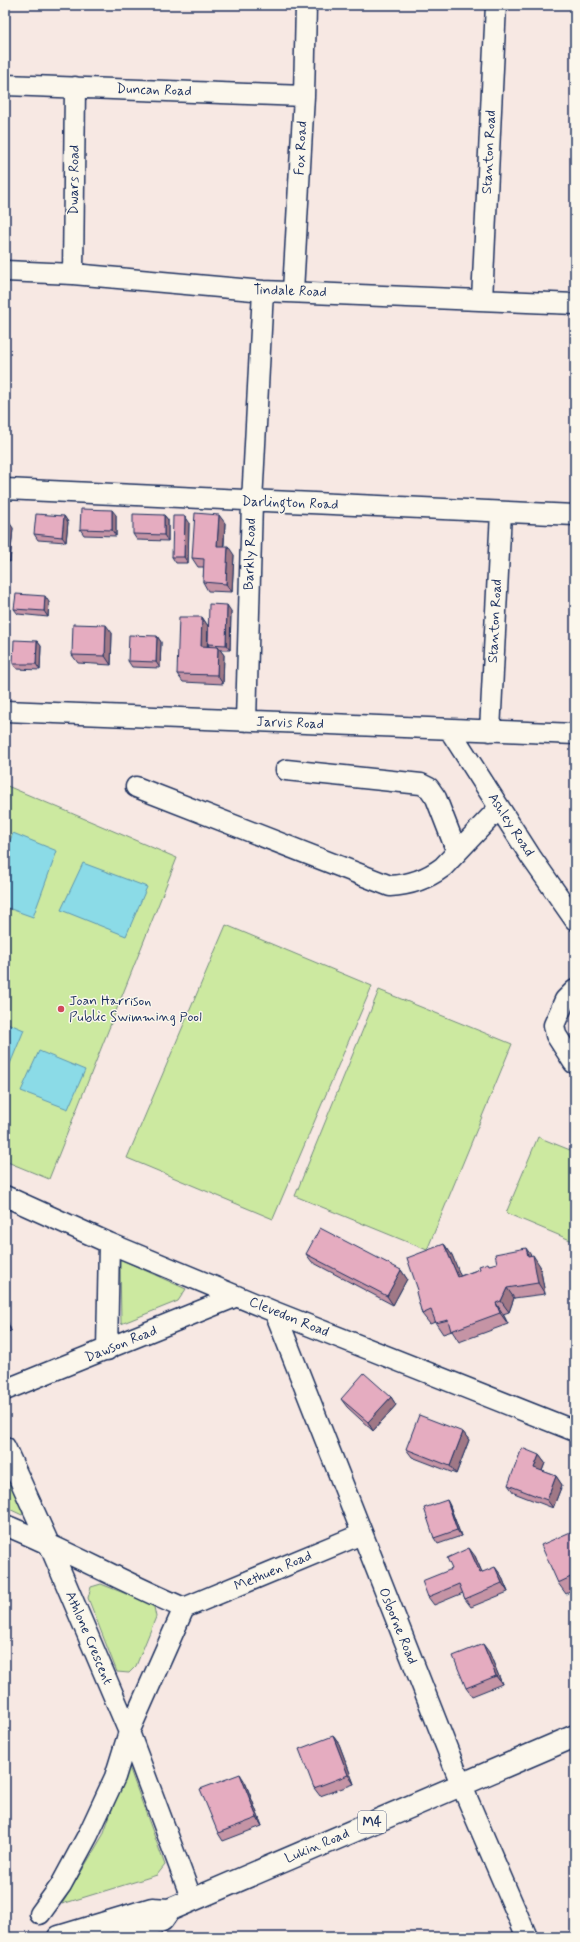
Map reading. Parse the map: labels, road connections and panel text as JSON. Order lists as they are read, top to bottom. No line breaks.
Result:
{"streets":{"main road":["M4","Lukin Road"],"street":["Duncan Road","Fox Road","Stanton Road","Dwars Road","Tindale Road","Darlington Road","Barkly Road","Jarvis Road","Ashley Road","Clevedon Road","Dawson Road","Methuen Road","Osborne Road","Athlone Crescent"]},"crossings":[["Duncan Road","Fox Road"],["Duncan Road","Dwars Road"],["Fox Road","Tindale Road"],["Stanton Road","Tindale Road"],["Stanton Road","Darlington Road"],["Stanton Road","Jarvis Road"],["Dwars Road","Tindale Road"],["Tindale Road","Barkly Road"],["Darlington Road","Barkly Road"],["Barkly Road","Jarvis Road"],["Jarvis Road","Ashley Road"],["Clevedon Road","Dawson Road"],["Clevedon Road","Osborne Road"],["Methuen Road","Osborne Road"],["Osborne Road","Lukin Road"],["Athlone Crescent","Lukin Road"]],"places":["Joan Harrison Public Swimming Pool"]}
